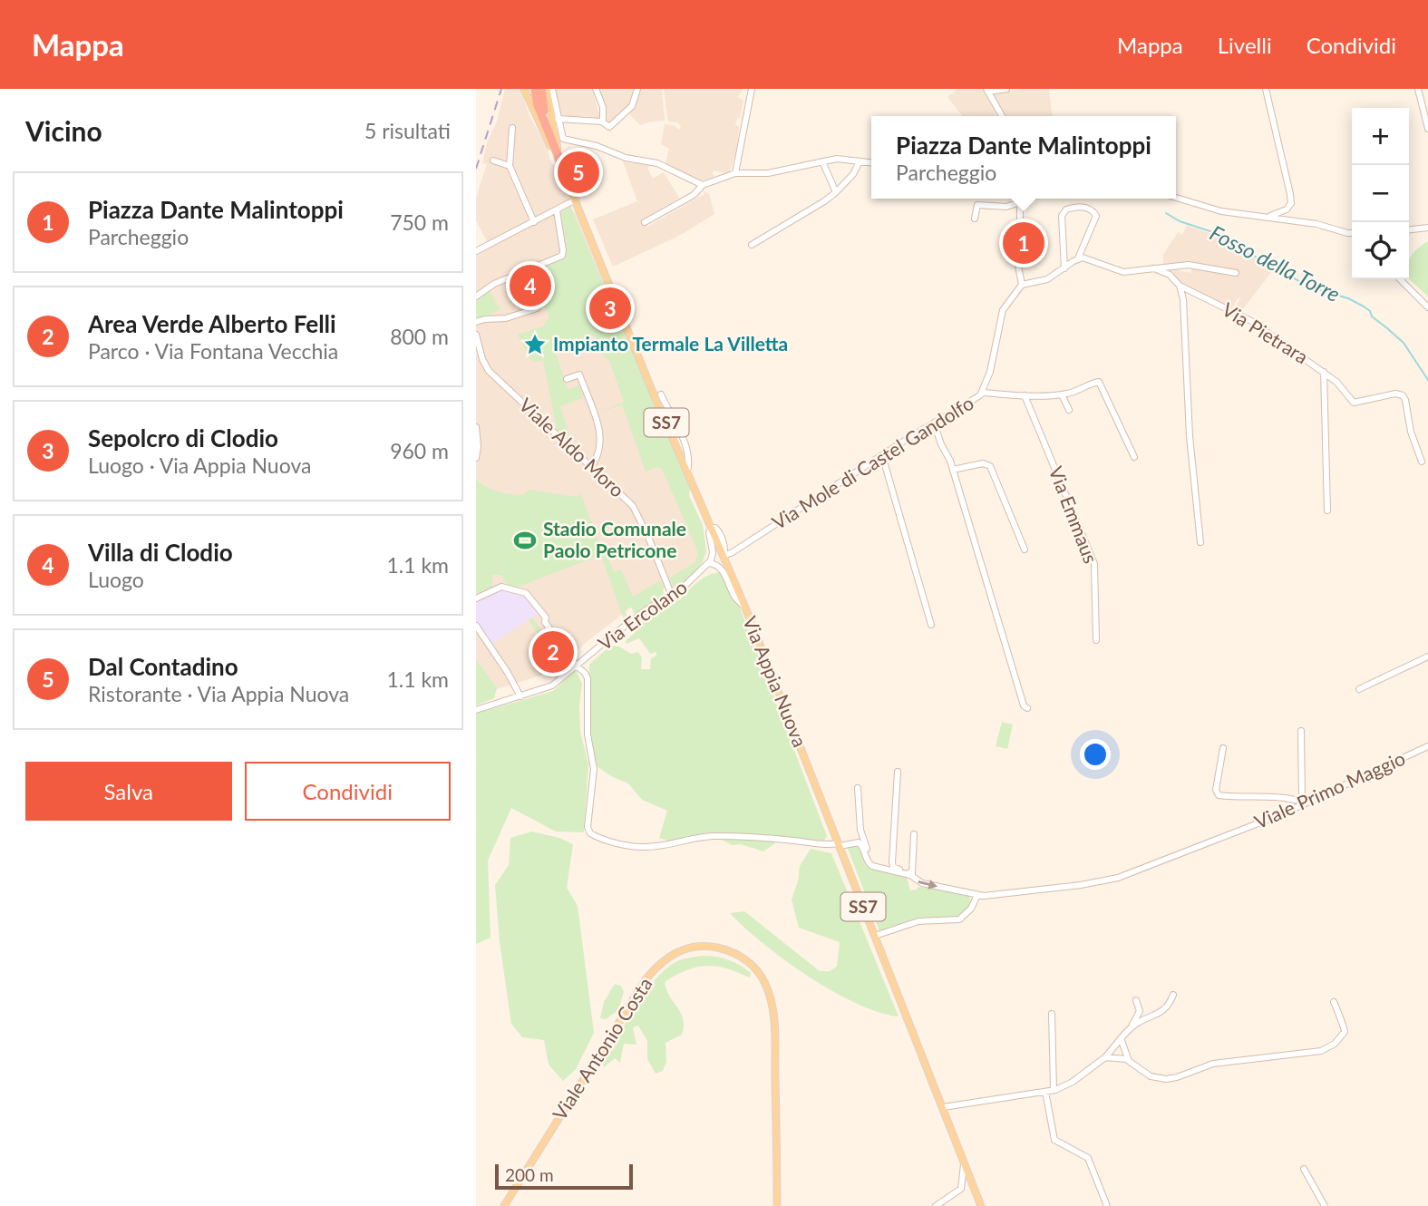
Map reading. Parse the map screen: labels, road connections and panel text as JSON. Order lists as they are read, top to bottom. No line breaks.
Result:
{"streets":{"main road":["SS7","Via Appia Nuova","Viale Antonio Costa"],"street":["Via Pietrara","Viale Aldo Moro","Via Mole di Castel Gandolfo","Via Emmaus","Via Ercolano","Viale Primo Maggio"]},"crossings":[["Viale Aldo Moro","Via Ercolano"],["Via Mole di Castel Gandolfo","Via Appia Nuova"]],"water":["Fosso della Torre"],"places":{"place":["Impianto Termale La Villetta"],"sports":["Stadio Comunale Paolo Petricone"]},"scale_bar":"200 m","page":{"header":"Mappa","nav":["Mappa","Livelli","Condividi"],"heading":["Vicino","5 risultati"],"map_buttons":["+","−"],"popup":["Piazza Dante Malintoppi","Parcheggio"],"pins":["5","1","4","3","2"],"list":[{"mark":"1","name":"Piazza Dante Malintoppi","note":"Parcheggio","value":"750 m"},{"mark":"2","name":"Area Verde Alberto Felli","note":"Parco · Via Fontana Vecchia","value":"800 m"},{"mark":"3","name":"Sepolcro di Clodio","note":"Luogo · Via Appia Nuova","value":"960 m"},{"mark":"4","name":"Villa di Clodio","note":"Luogo","value":"1.1 km"},{"mark":"5","name":"Dal Contadino","note":"Ristorante · Via Appia Nuova","value":"1.1 km"}],"buttons":["Salva","Condividi"],"scale":"200 m"}}
